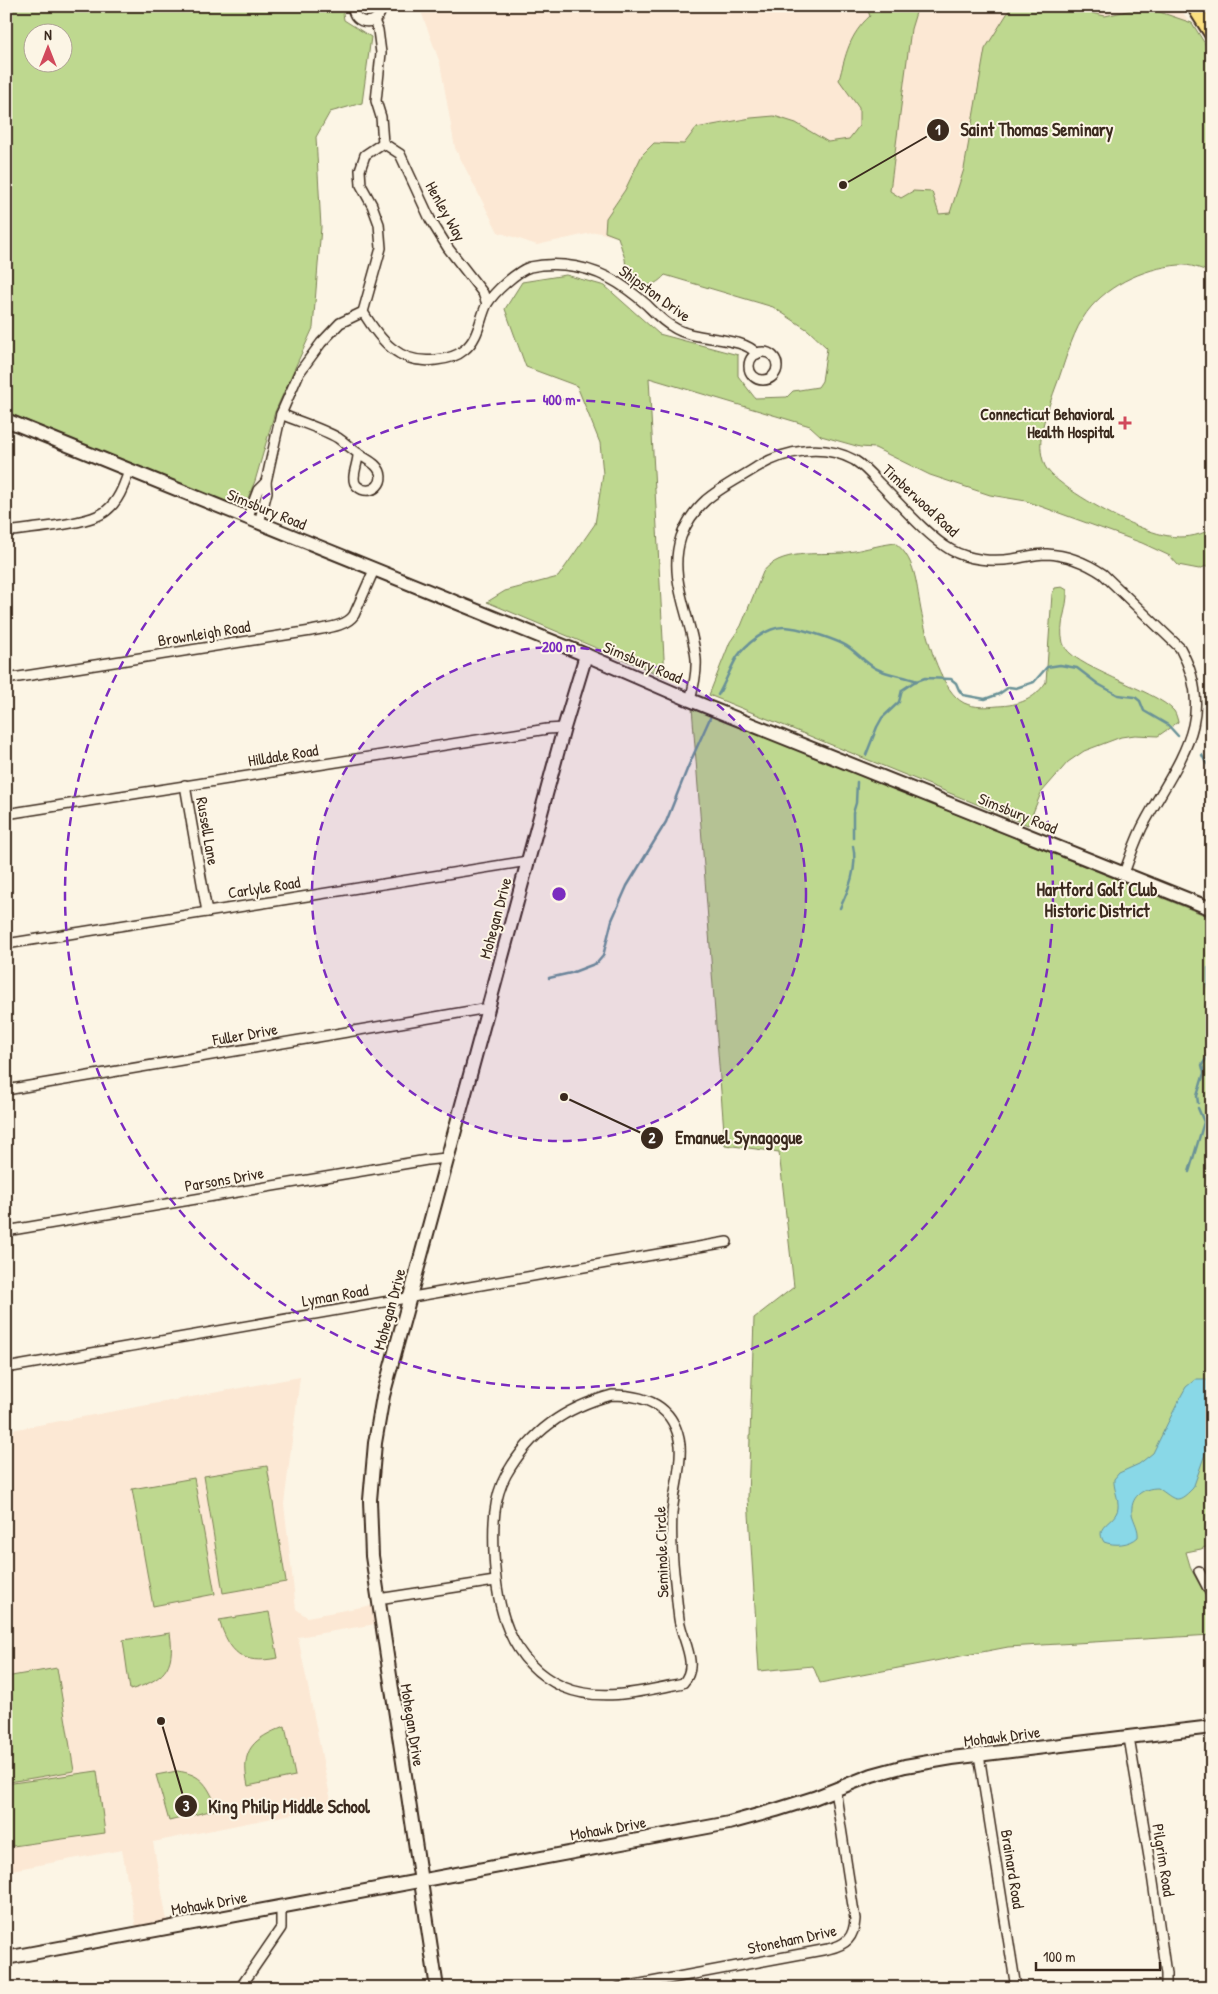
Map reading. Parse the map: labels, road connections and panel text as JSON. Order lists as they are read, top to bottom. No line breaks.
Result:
{"streets":{"street":["Henley Way","Shipston Drive","Timberwood Road","Simsbury Road","Brownleigh Road","Hilldale Road","Russell Lane","Carlyle Road","Mohegan Drive","Fuller Drive","Parsons Drive","Lyman Road","Seminole Circle","Mohawk Drive","Pilgrim Road","Brainard Road","Stoneham Drive"]},"crossings":[["Henley Way","Shipston Drive"],["Timberwood Road","Simsbury Road"],["Simsbury Road","Brownleigh Road"],["Simsbury Road","Mohegan Drive"],["Hilldale Road","Russell Lane"],["Hilldale Road","Mohegan Drive"],["Russell Lane","Carlyle Road"],["Carlyle Road","Mohegan Drive"],["Mohegan Drive","Fuller Drive"],["Mohegan Drive","Parsons Drive"],["Mohegan Drive","Lyman Road"],["Mohegan Drive","Mohawk Drive"],["Mohawk Drive","Pilgrim Road"],["Mohawk Drive","Brainard Road"],["Mohawk Drive","Stoneham Drive"]],"districts":["Hartford Golf Club Historic District"],"places":{"other":["Saint Thomas Seminary","Emanuel Synagogue","King Philip Middle School"],"health":["Connecticut Behavioral Health Hospital"]},"scale_bar":"100 m","north":"top","rings":["400 m","200 m"]}
